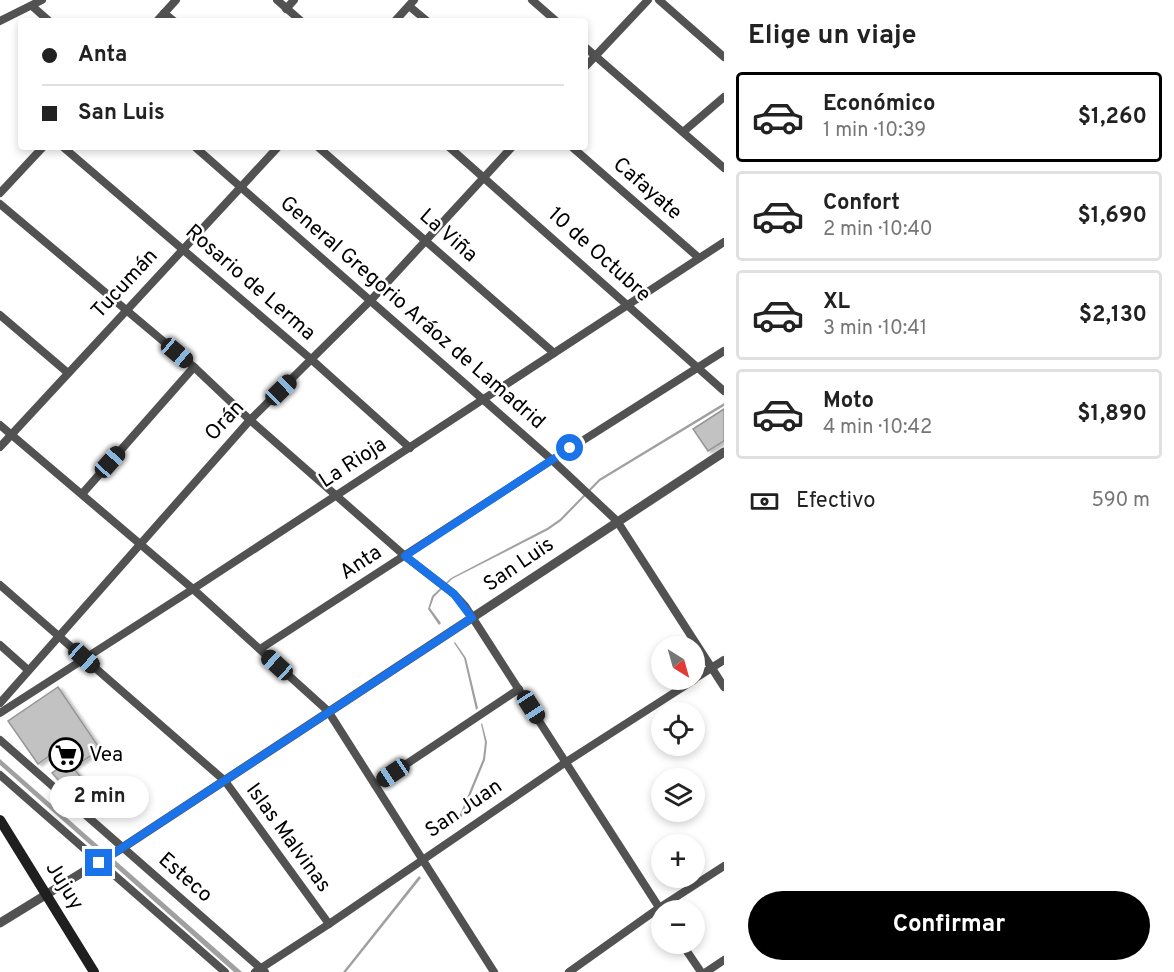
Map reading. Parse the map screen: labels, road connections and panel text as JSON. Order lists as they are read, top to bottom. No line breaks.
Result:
{"streets":{"main road":["Jujuy"],"street":["Cafayate","La Viña","10 de Octubre","Rosario de Lerma","Tucumán","General Gregorio Aráoz de Lamadrid","Orán","La Rioja","Anta","San Luis","San Juan","Islas Malvinas","Esteco"]},"crossings":[["Cafayate","La Rioja"],["La Viña","Orán"],["La Viña","La Rioja"],["10 de Octubre","Orán"],["10 de Octubre","La Rioja"],["10 de Octubre","Anta"],["Rosario de Lerma","Tucumán"],["Rosario de Lerma","Orán"],["Rosario de Lerma","La Rioja"],["Tucumán","General Gregorio Aráoz de Lamadrid"],["General Gregorio Aráoz de Lamadrid","Orán"],["General Gregorio Aráoz de Lamadrid","La Rioja"],["General Gregorio Aráoz de Lamadrid","Anta"],["General Gregorio Aráoz de Lamadrid","San Luis"],["General Gregorio Aráoz de Lamadrid","San Juan"],["Orán","Islas Malvinas"],["La Rioja","Islas Malvinas"],["San Luis","Islas Malvinas"],["San Luis","Esteco"],["San Luis","Jujuy"],["San Juan","Islas Malvinas"],["San Juan","Esteco"]],"places":{"supermarket":["Vea"]},"north":"bottom right","page":{"heading":"Elige un viaje","banner":["Anta","San Luis"],"list":[{"name":"Económico","note":"1 min · 10:39","value":"$1,260"},{"name":"Confort","note":"2 min · 10:40","value":"$1,690"},{"name":"XL","note":"3 min · 10:41","value":"$2,130"},{"name":"Moto","note":"4 min · 10:42","value":"$1,890"}],"pay":["Efectivo","590 m"],"map_buttons":["+","−"],"bubble":"2 min","buttons":"Confirmar"}}
